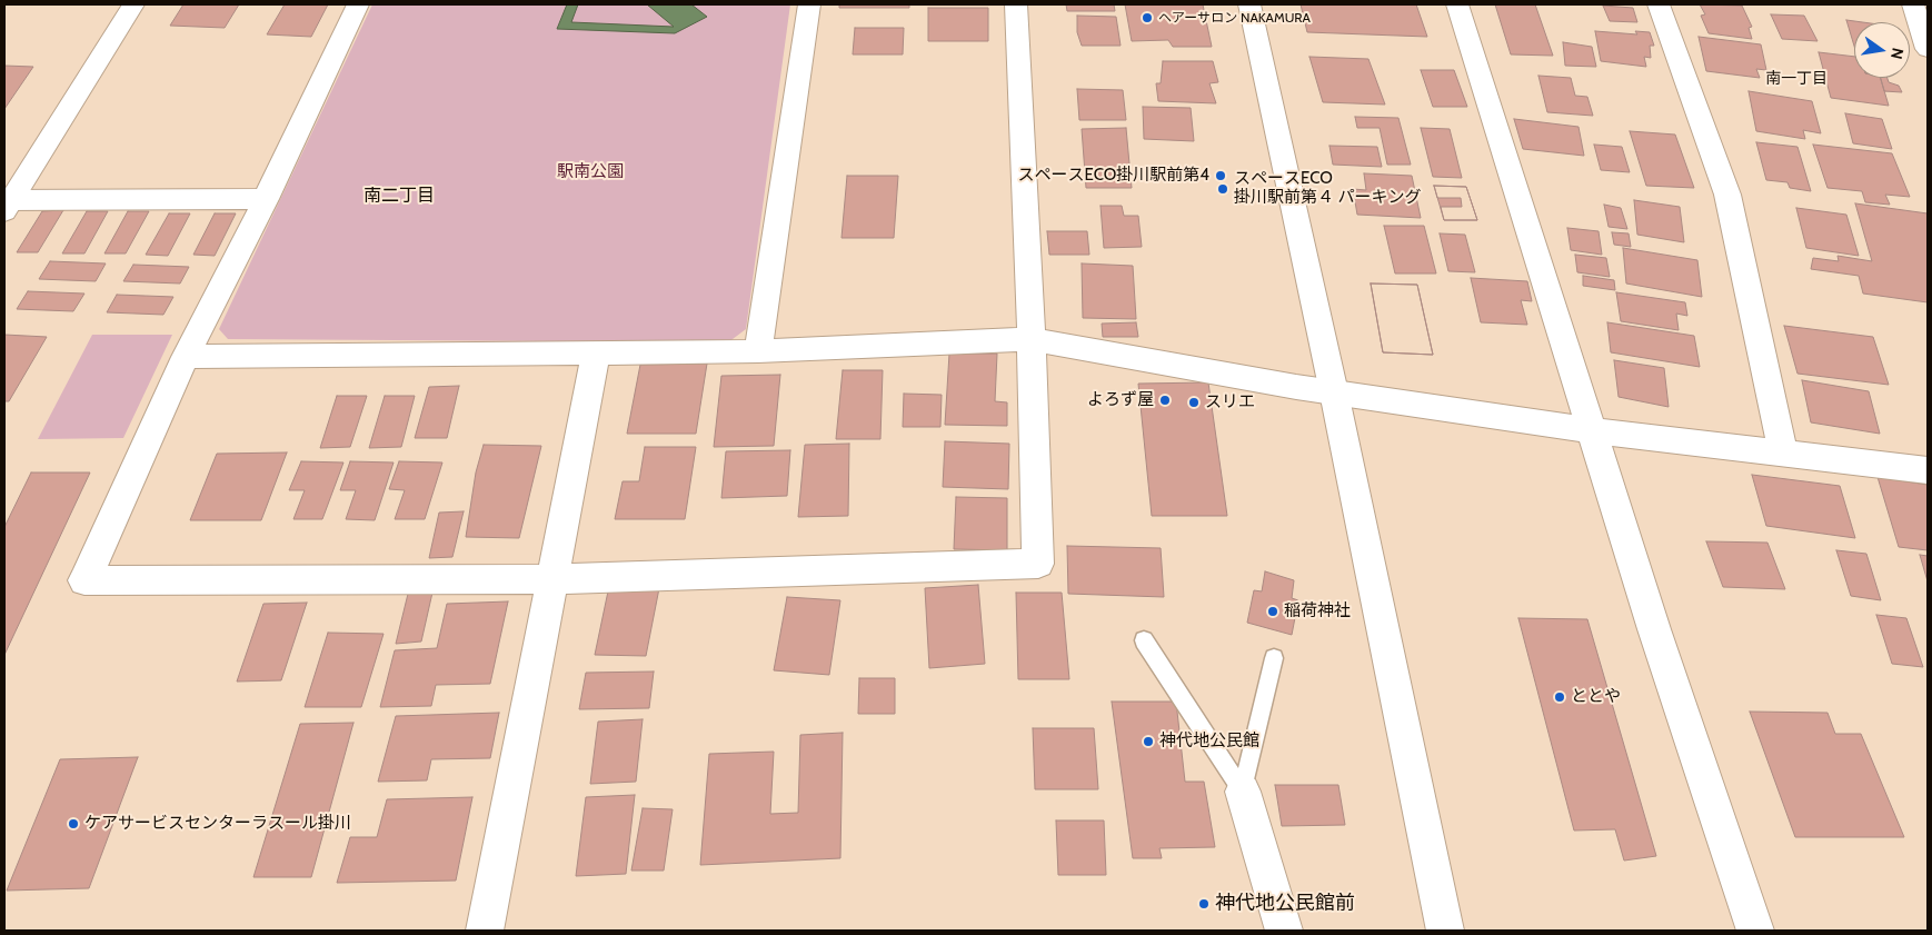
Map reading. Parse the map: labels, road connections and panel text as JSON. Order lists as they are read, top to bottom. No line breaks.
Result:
{"districts":["南一丁目","南二丁目"],"parks":["駅南公園"],"places":["ヘアーサロン NAKAMURA","スペースECO掛川駅前第4","スペースECO 掛川駅前第４ パーキング","よろず屋","スリエ","稲荷神社","ととや","神代地公民館","ケアサービスセンターラスール掛川","神代地公民館前"],"north":"right"}
